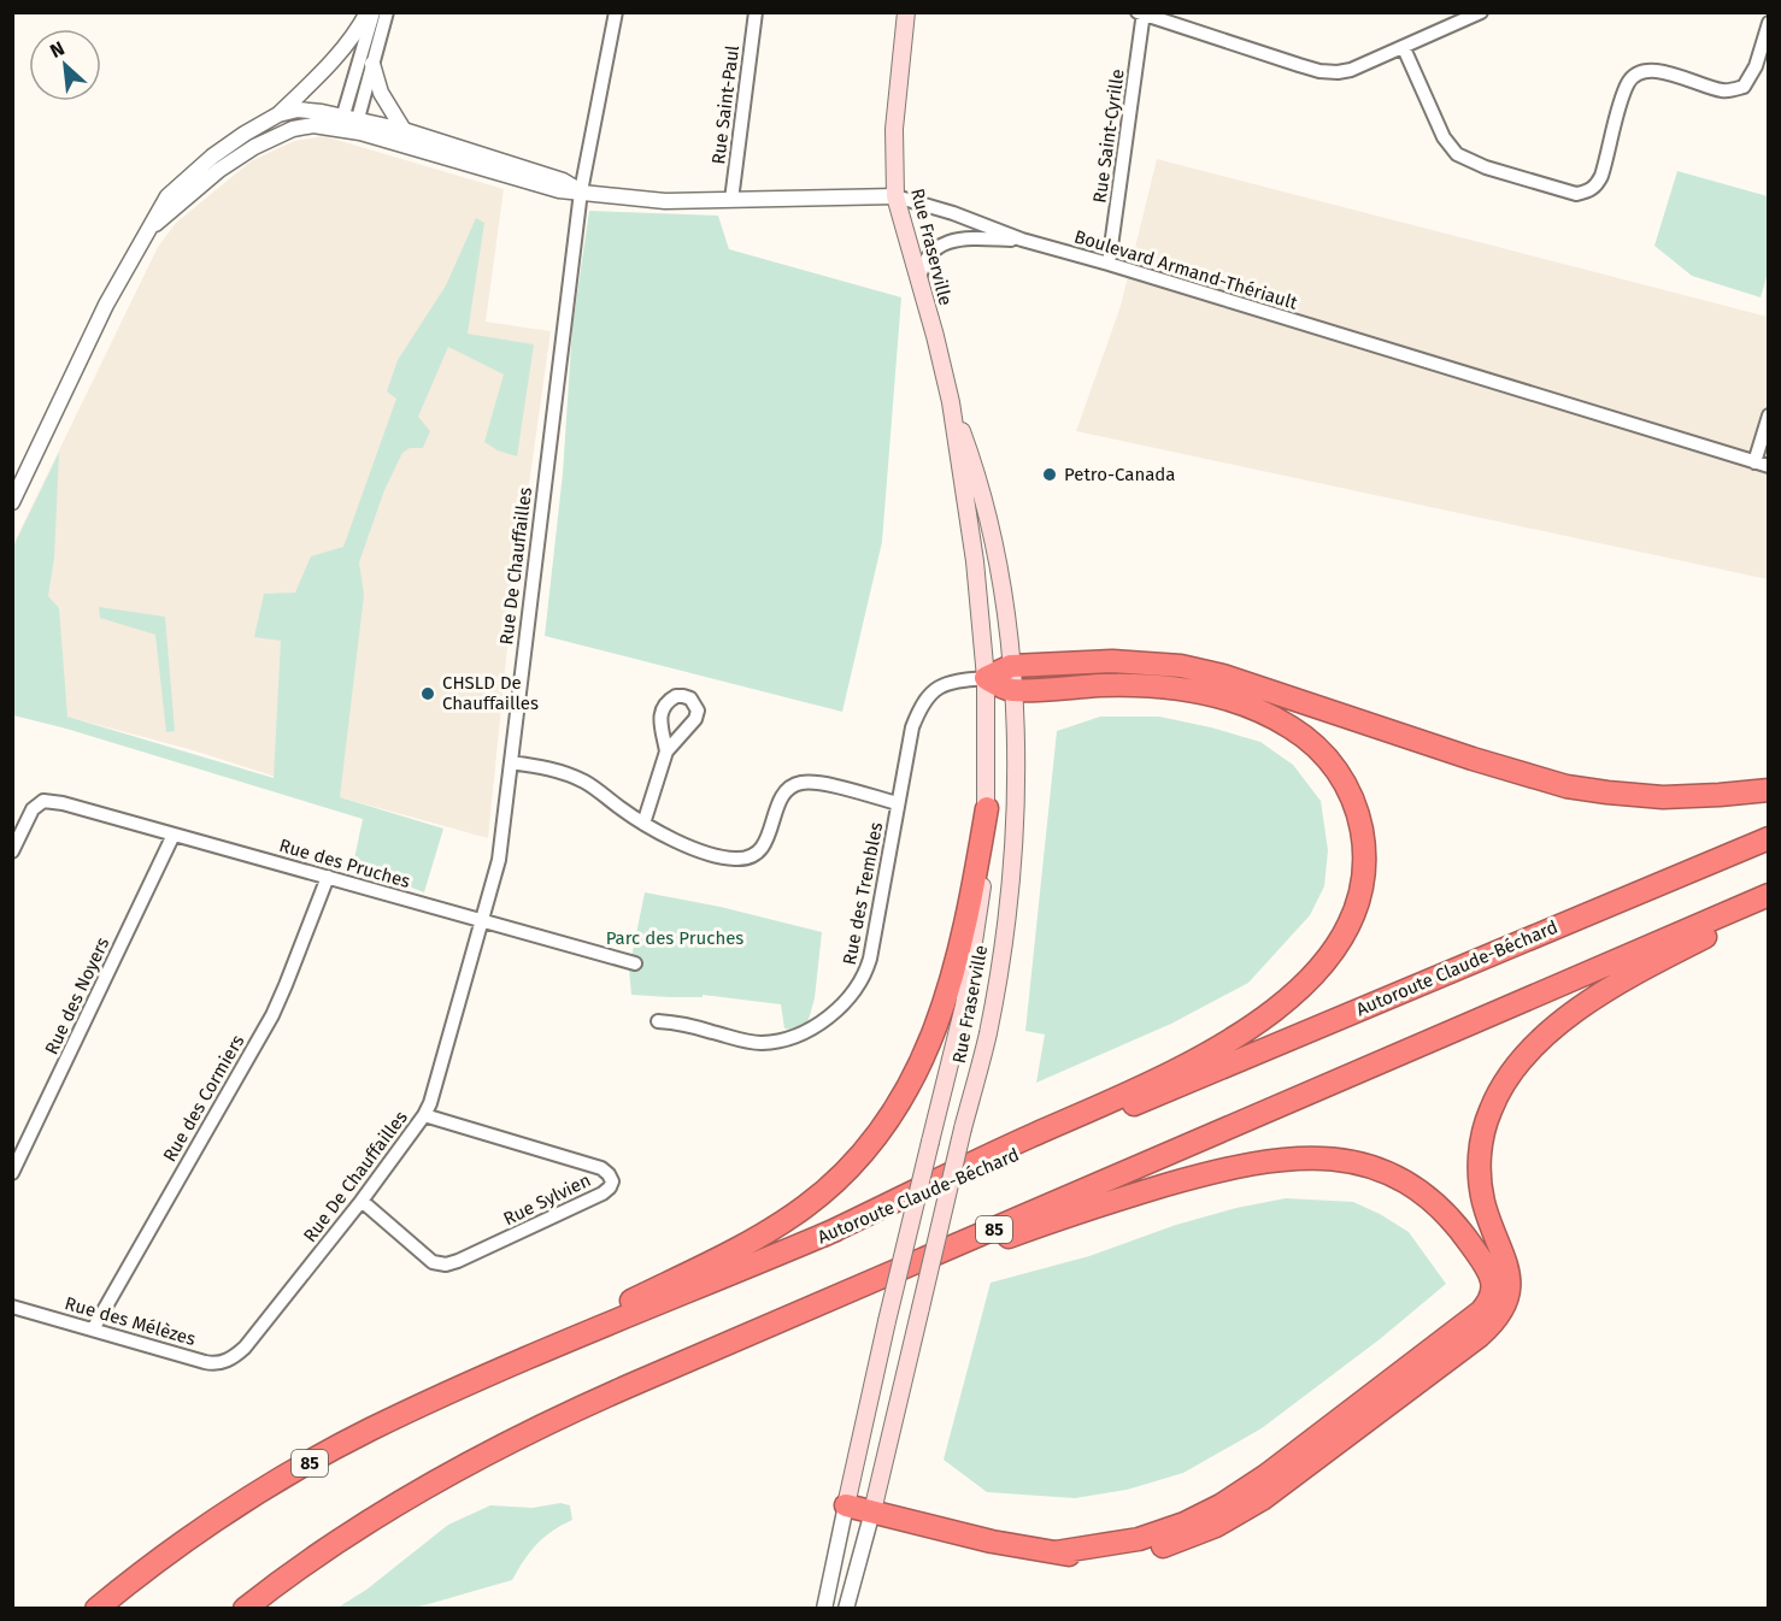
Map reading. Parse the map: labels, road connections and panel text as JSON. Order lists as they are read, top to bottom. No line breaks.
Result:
{"streets":{"highway":["Autoroute Claude-Béchard","85"],"main road":["Rue Fraserville"],"street":["Rue Saint-Paul","Rue Saint-Cyrille","Boulevard Armand-Thériault","Rue De Chauffailles","Rue des Pruches","Rue des Trembles","Rue des Noyers","Rue des Cormiers","Rue Sylvien","Rue des Mélèzes"]},"crossings":[["Rue Saint-Paul","Boulevard Armand-Thériault"],["Rue Saint-Cyrille","Boulevard Armand-Thériault"],["Rue Fraserville","Boulevard Armand-Thériault"],["Rue Fraserville","Rue des Trembles"],["Boulevard Armand-Thériault","Rue De Chauffailles"],["Rue De Chauffailles","Rue des Pruches"],["Rue De Chauffailles","Rue Sylvien"],["Rue De Chauffailles","Rue des Mélèzes"],["Rue des Pruches","Rue des Noyers"],["Rue des Pruches","Rue des Cormiers"],["Rue des Cormiers","Rue des Mélèzes"]],"parks":["Parc des Pruches"],"places":["Petro-Canada","CHSLD De Chauffailles"],"north":"top left"}
